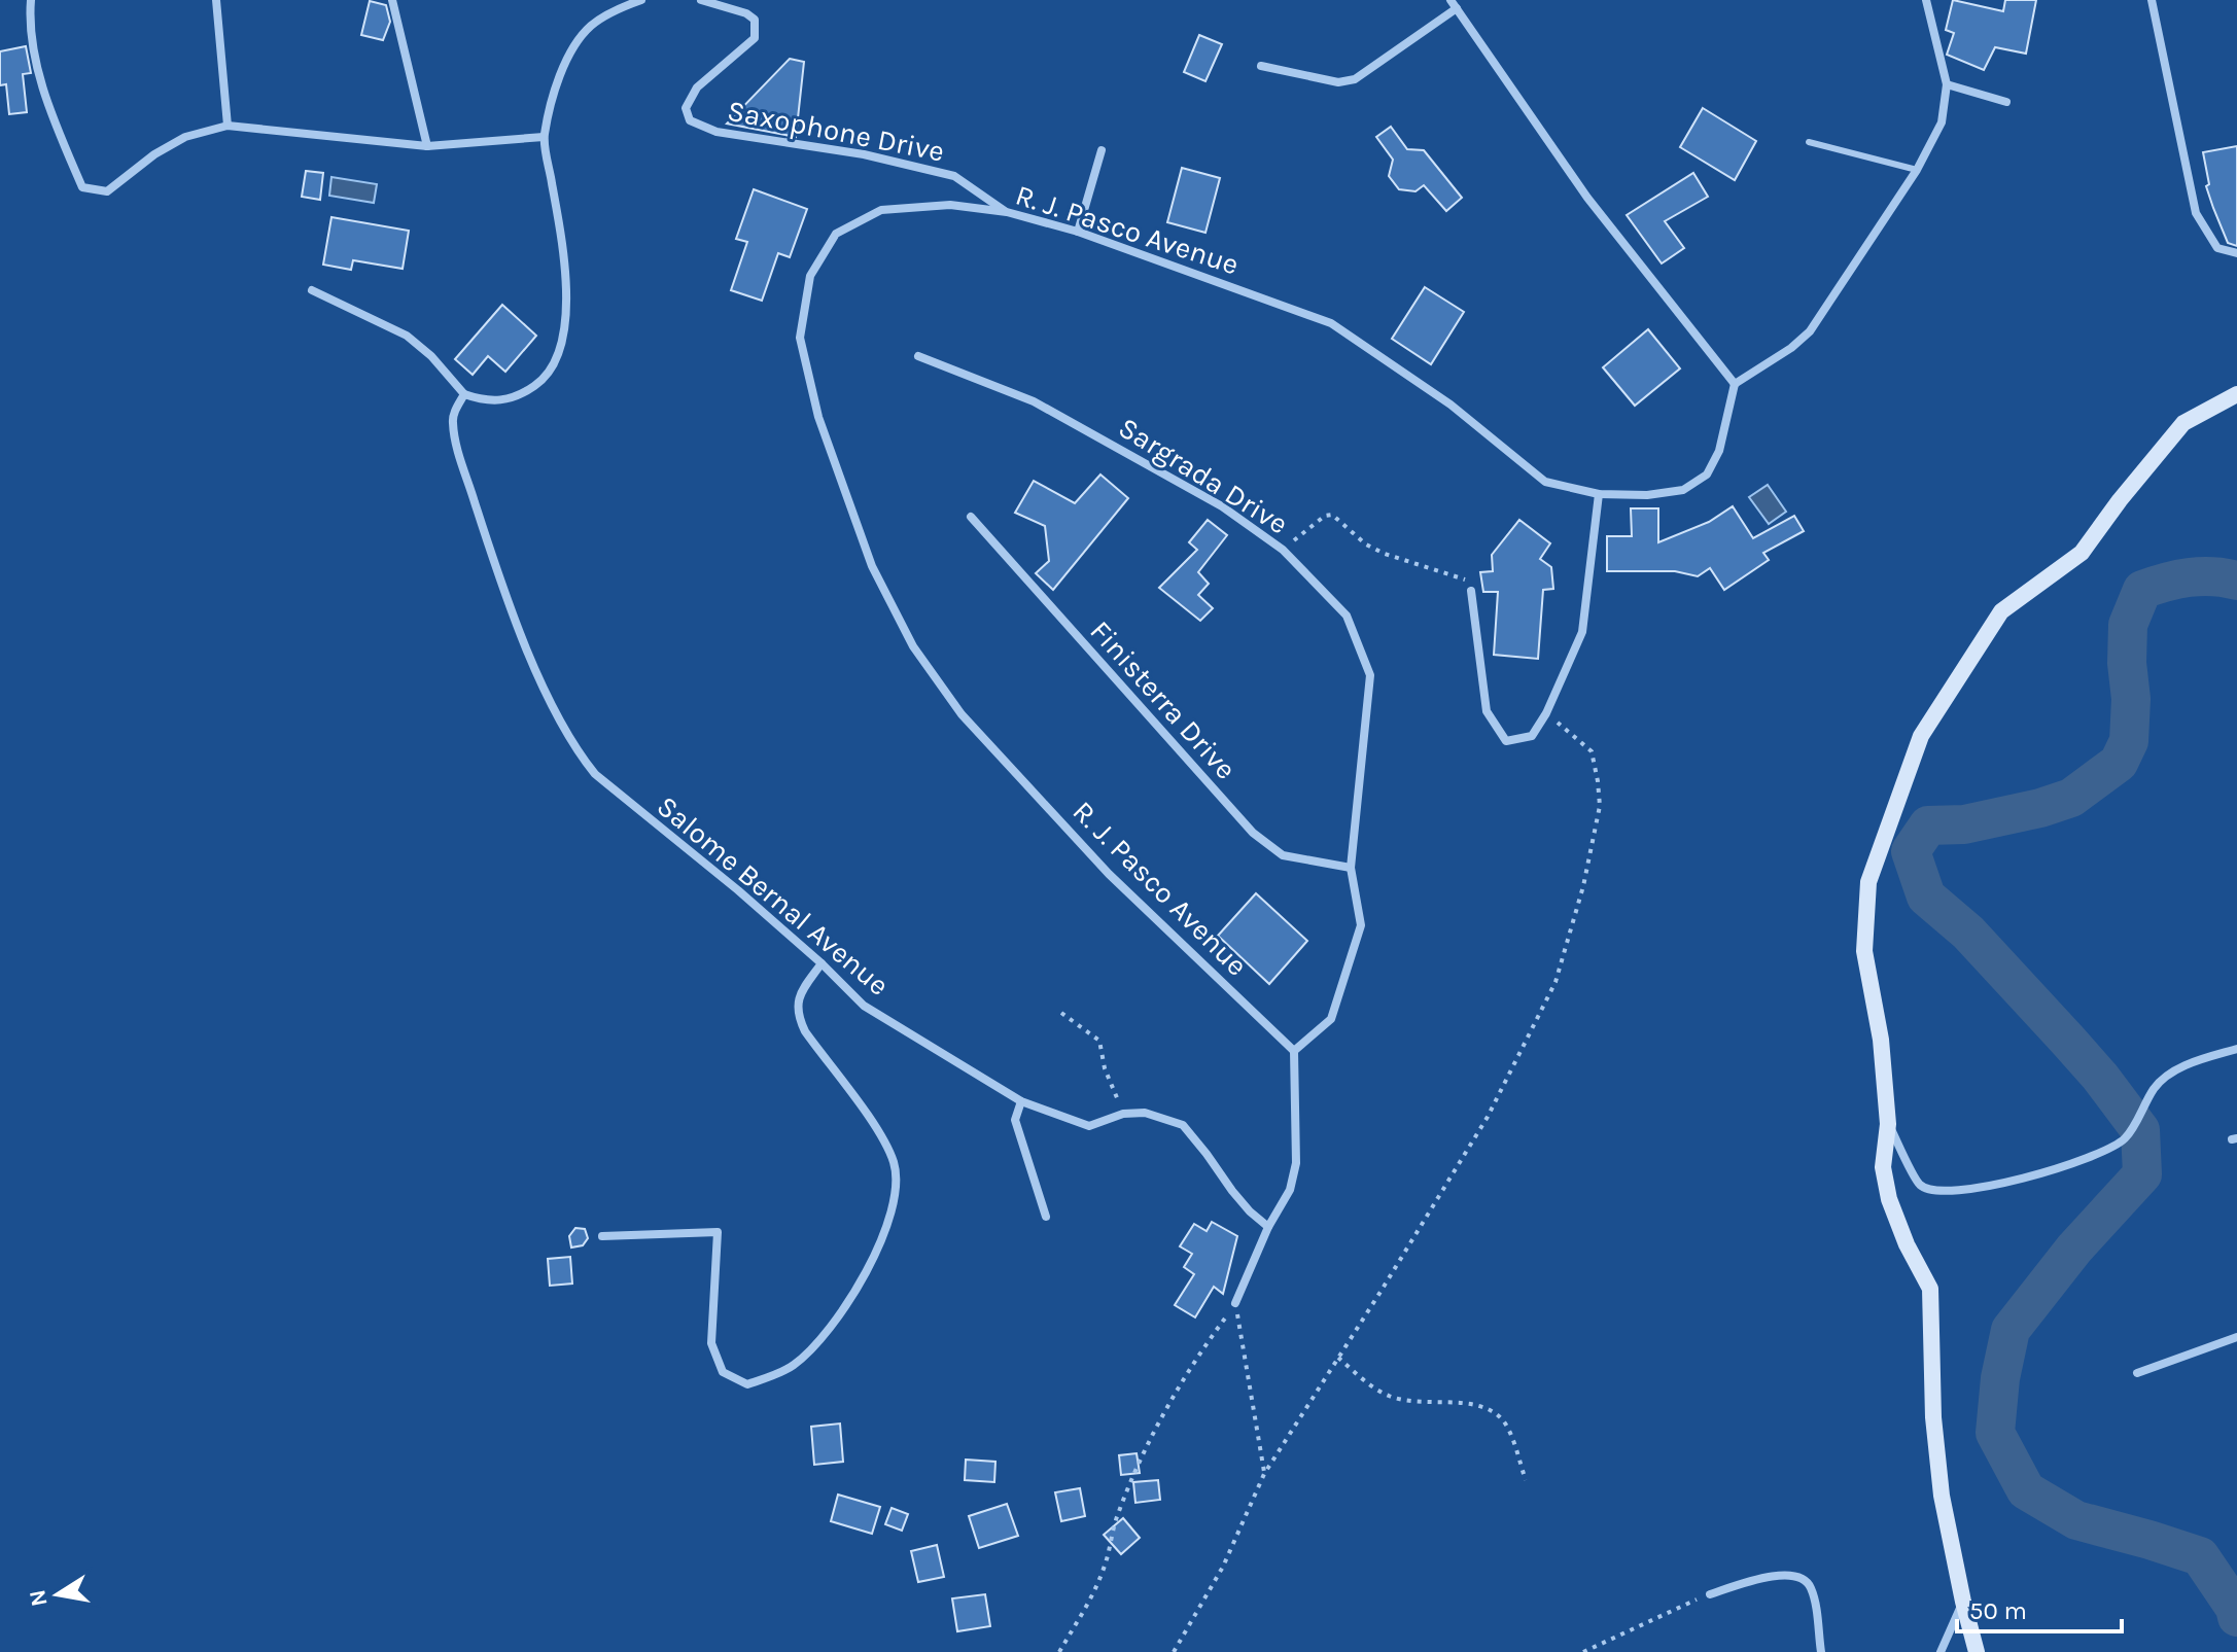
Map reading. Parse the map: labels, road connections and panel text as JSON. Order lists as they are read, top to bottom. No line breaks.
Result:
{"streets":{"street":["Saxophone Drive","R. J. Pasco Avenue","Sargrada Drive","Finisterra Drive","Salome Bernal Avenue"]},"crossings":[["Saxophone Drive","R. J. Pasco Avenue"],["R. J. Pasco Avenue","Sargrada Drive"],["Sargrada Drive","Finisterra Drive"]],"scale_bar":"50 m","north":"left"}
